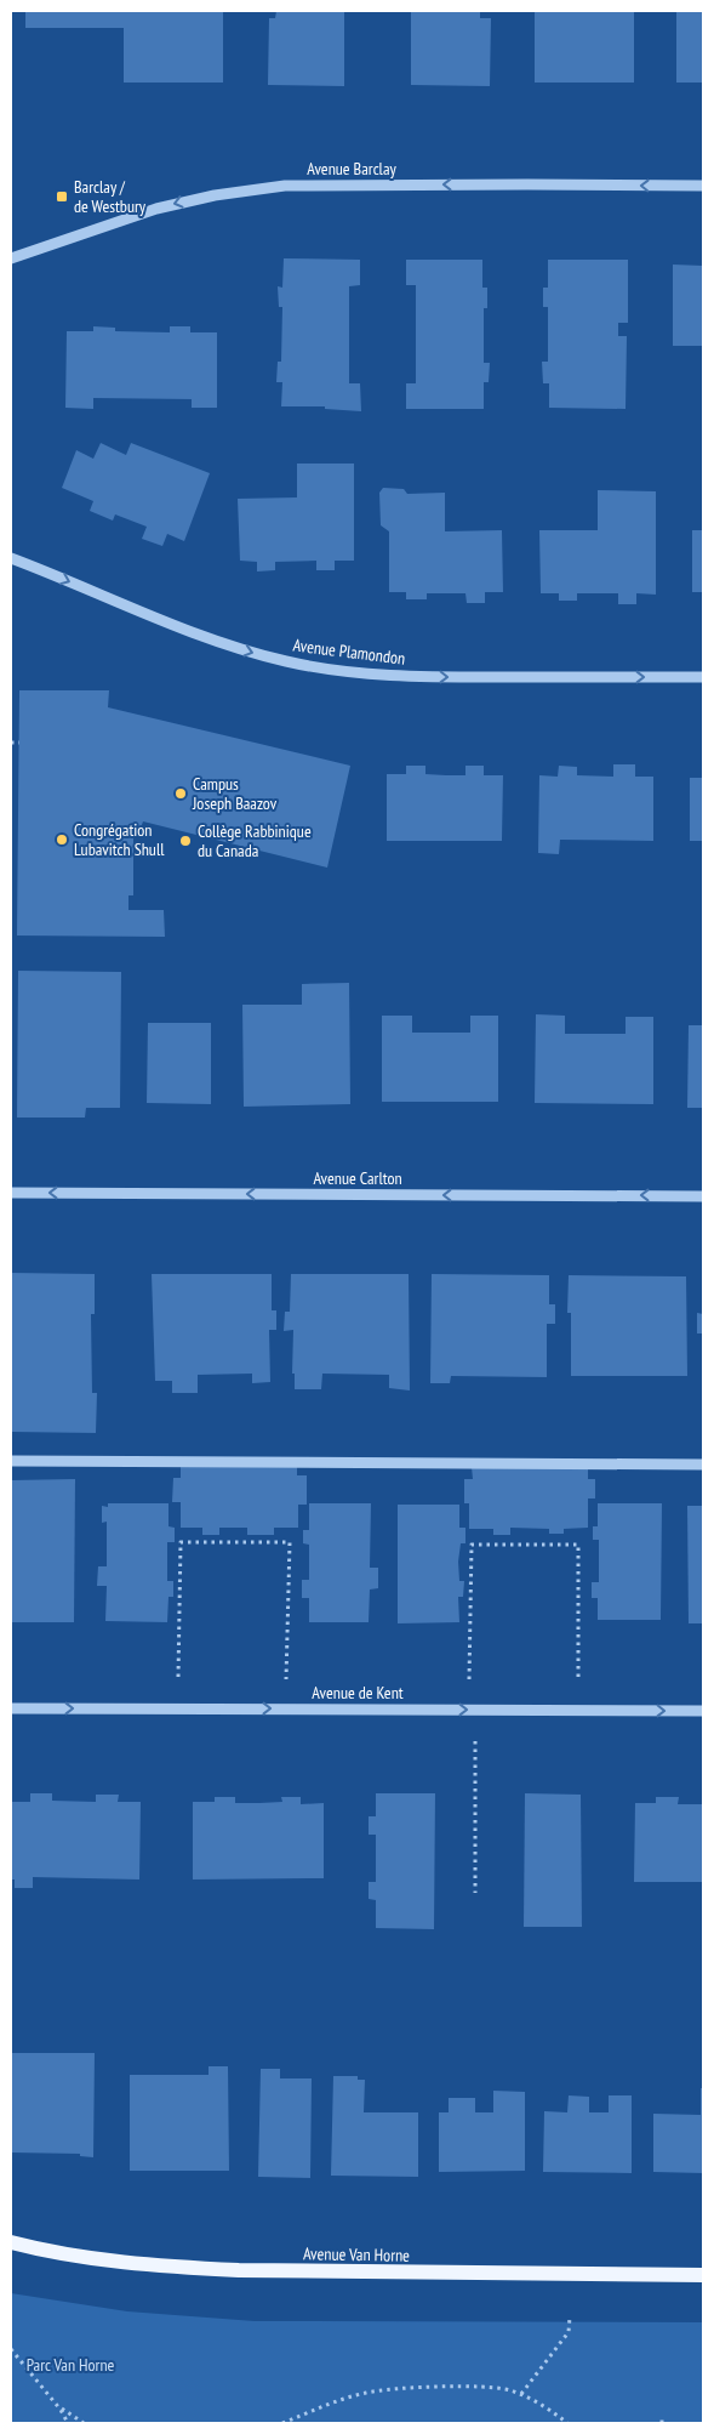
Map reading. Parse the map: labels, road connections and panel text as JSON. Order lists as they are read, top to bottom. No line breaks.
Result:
{"streets":{"main road":["Avenue Van Horne"],"street":["Avenue Barclay","Avenue Plamondon","Avenue Carlton","Avenue de Kent"]},"one_way":["Avenue Barclay","Avenue Plamondon","Avenue Carlton","Avenue de Kent"],"parks":["Parc Van Horne"],"places":{"transit":["Barclay / de Westbury"],"other":["Campus Joseph Baazov","Congrégation Lubavitch Shull","Collège Rabbinique du Canada"]}}
